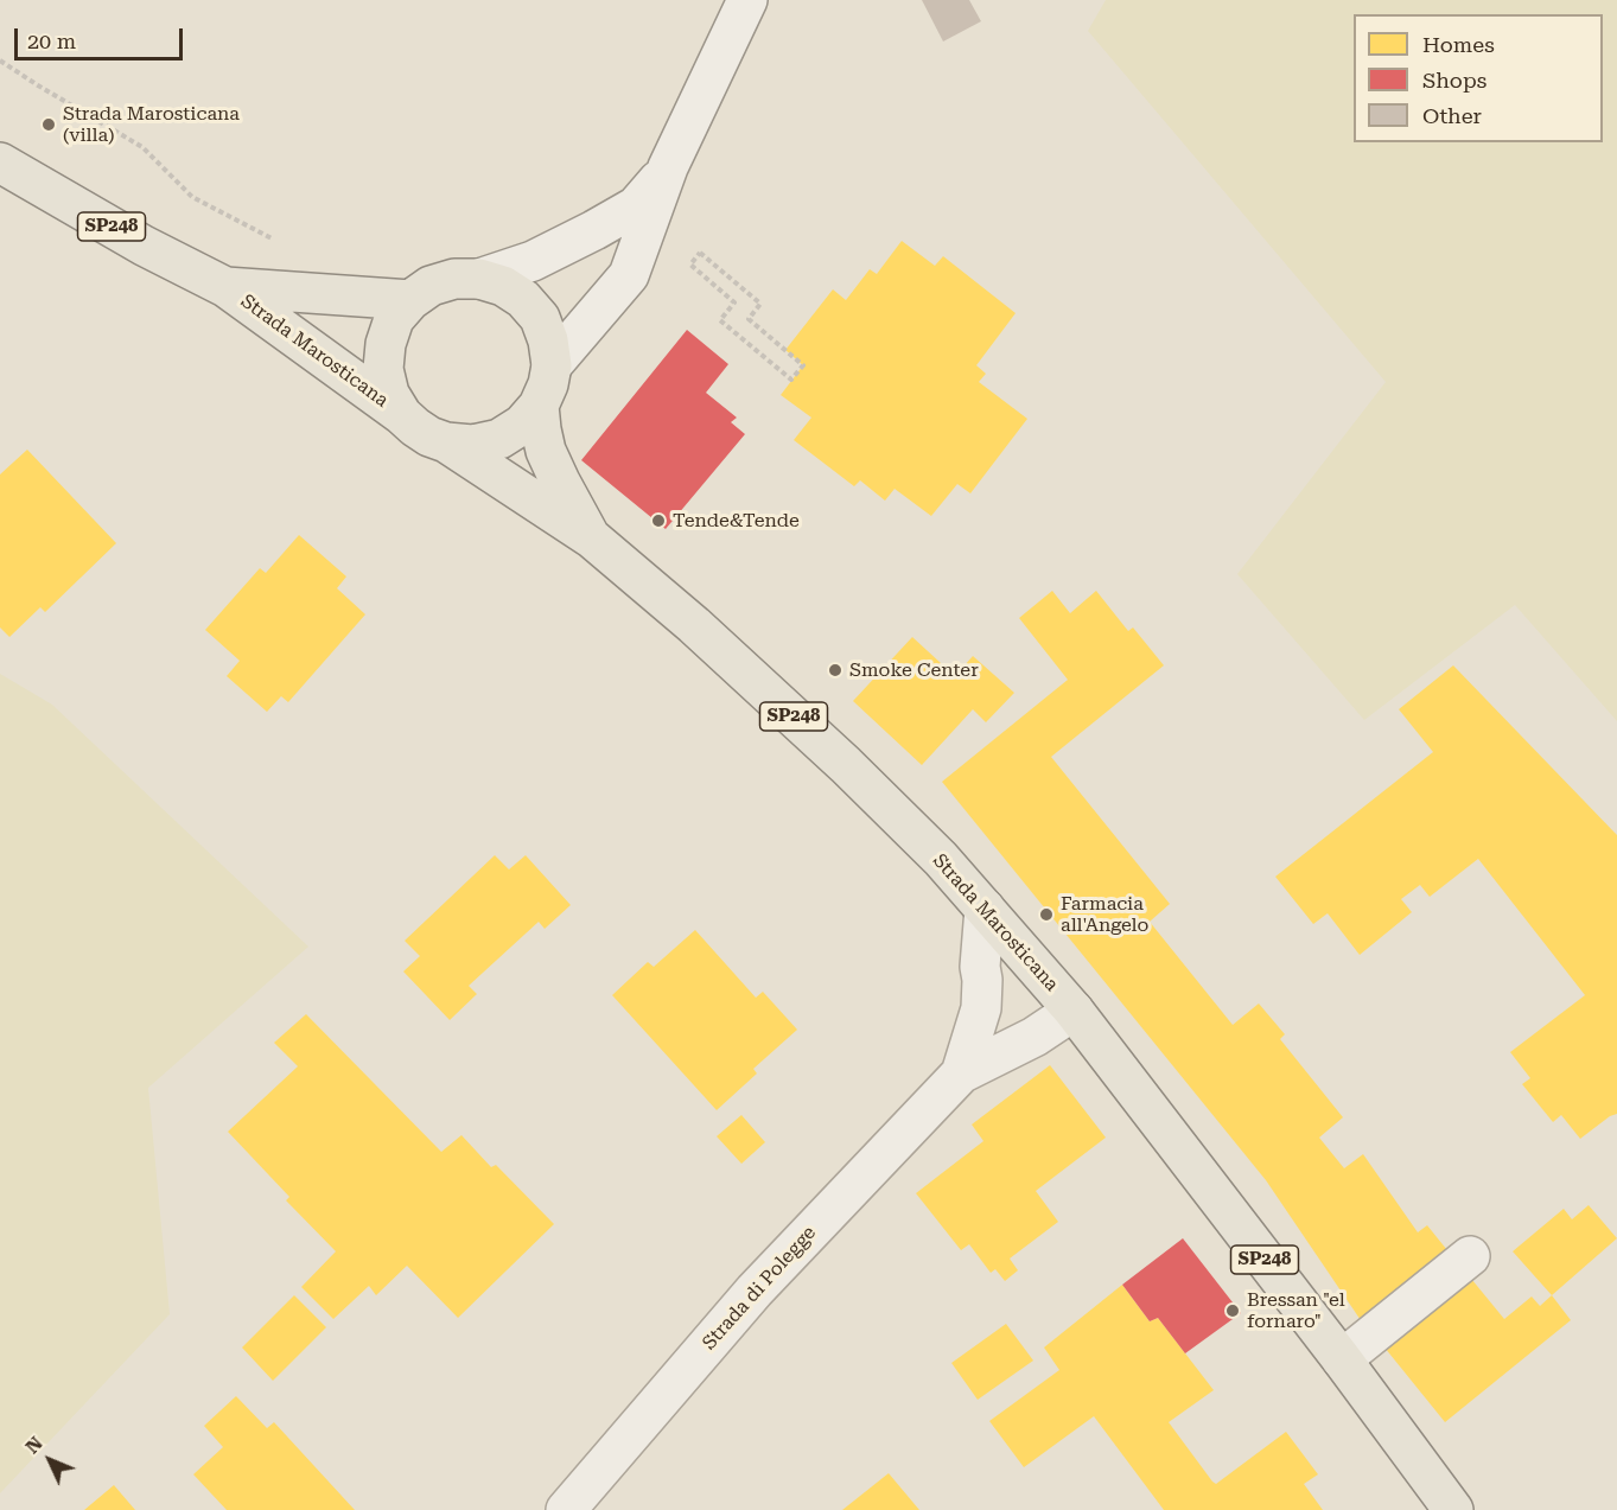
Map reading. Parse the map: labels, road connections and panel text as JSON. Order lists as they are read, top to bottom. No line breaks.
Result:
{"streets":{"main road":["SP248","Strada Marosticana"],"street":["Strada di Polegge"]},"crossings":[["Strada Marosticana","Strada di Polegge"]],"places":["Strada Marosticana (villa)","Tende&Tende","Smoke Center","Farmacia all'Angelo","Bressan \"el fornaro\""],"legend":["Homes","Shops","Other"],"scale_bar":"20 m","north":"top left"}
